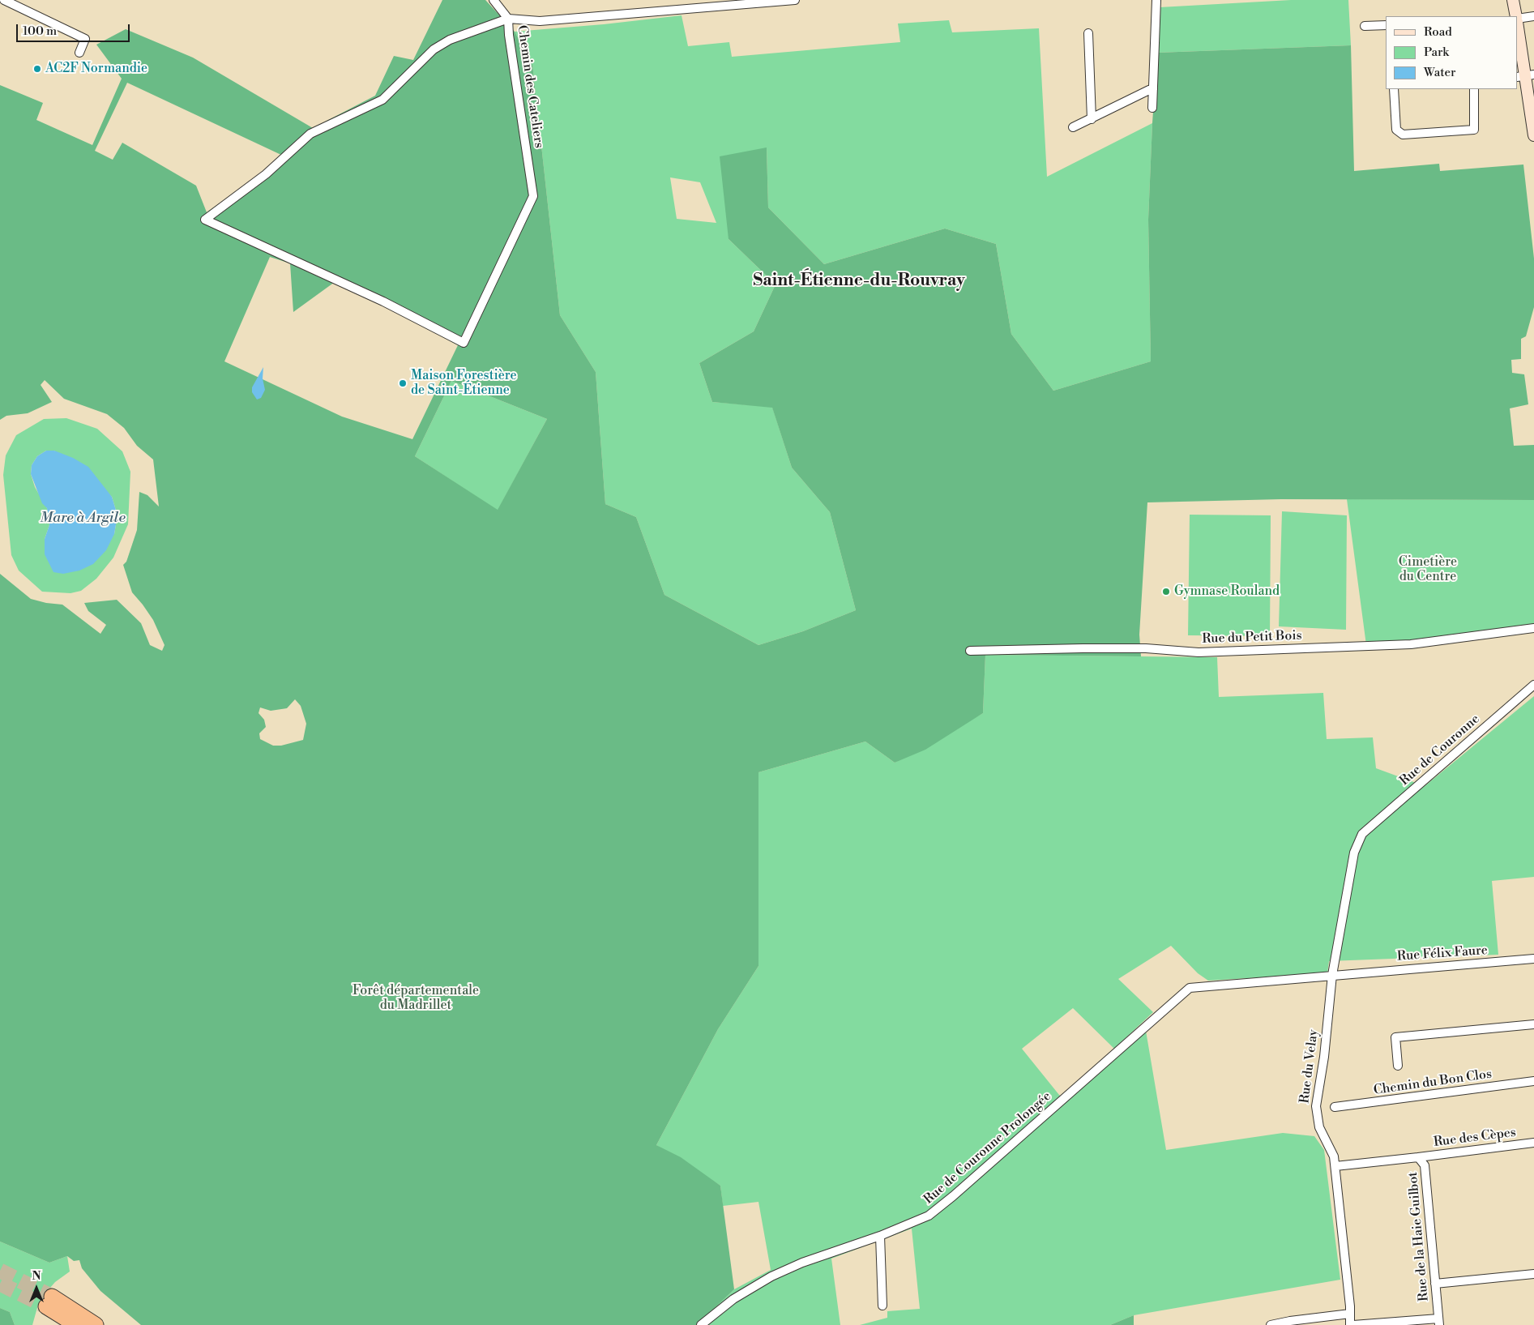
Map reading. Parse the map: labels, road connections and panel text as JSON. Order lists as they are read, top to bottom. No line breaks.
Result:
{"streets":{"street":["Chemin des Cateliers","Rue du Petit Bois","Rue de Couronne","Rue Félix Faure","Rue du Velay","Chemin du Bon Clos","Rue des Cèpes","Rue de Couronne Prolongée","Rue de la Haie Guilbot"]},"crossings":[["Rue de Couronne","Rue du Velay"],["Rue Félix Faure","Rue du Velay"],["Rue Félix Faure","Rue de Couronne Prolongée"],["Rue du Velay","Rue de Couronne Prolongée"],["Rue du Velay","Rue de la Haie Guilbot"],["Rue des Cèpes","Rue de la Haie Guilbot"]],"districts":["Saint-Étienne-du-Rouvray"],"water":["Mare à Argile"],"parks":["Cimetière du Centre","Forêt départementale du Madrillet"],"places":["AC2F Normandie","Maison Forestière de Saint-Étienne","Gymnase Rouland"],"legend":["Road","Park","Water"],"scale_bar":"100 m","north":"top"}
